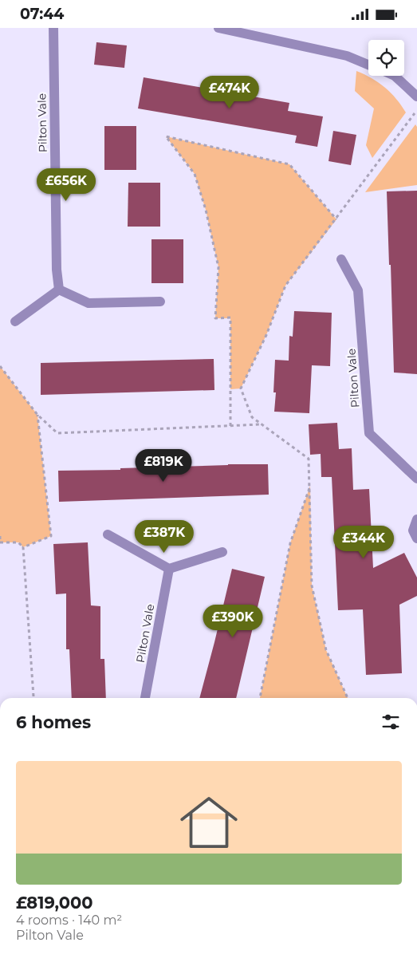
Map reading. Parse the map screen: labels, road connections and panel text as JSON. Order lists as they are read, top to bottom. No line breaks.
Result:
{"streets":{"street":["Pilton Vale"]},"page":{"status":"07:44","price":["£474K","£656K","£819K","£387K","£344K","£390K"],"heading":"6 homes","list":[{"name":"£819,000","note":"4 rooms · 140 m² · Pilton Vale"}]}}
